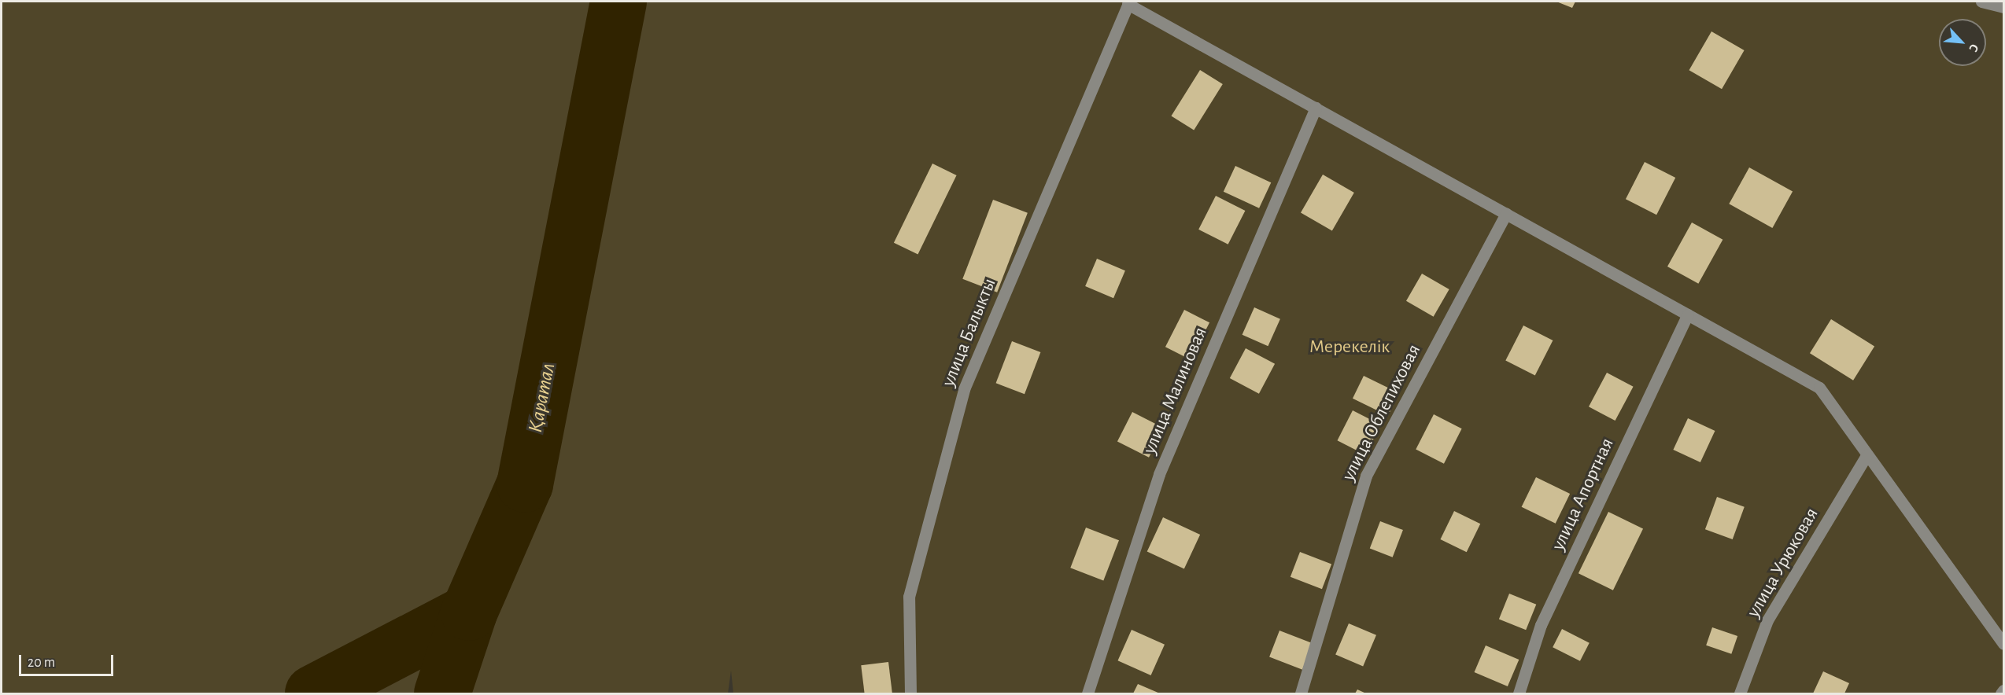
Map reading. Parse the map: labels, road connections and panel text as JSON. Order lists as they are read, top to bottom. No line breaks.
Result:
{"streets":{"street":["улица Балыкты","улица Малиновая","улица Облепиховая","улица Апортная","улица Урюковая"]},"water":["Қаратал"],"parks":["Мерекелік"],"scale_bar":"20 m","north":"bottom right"}
